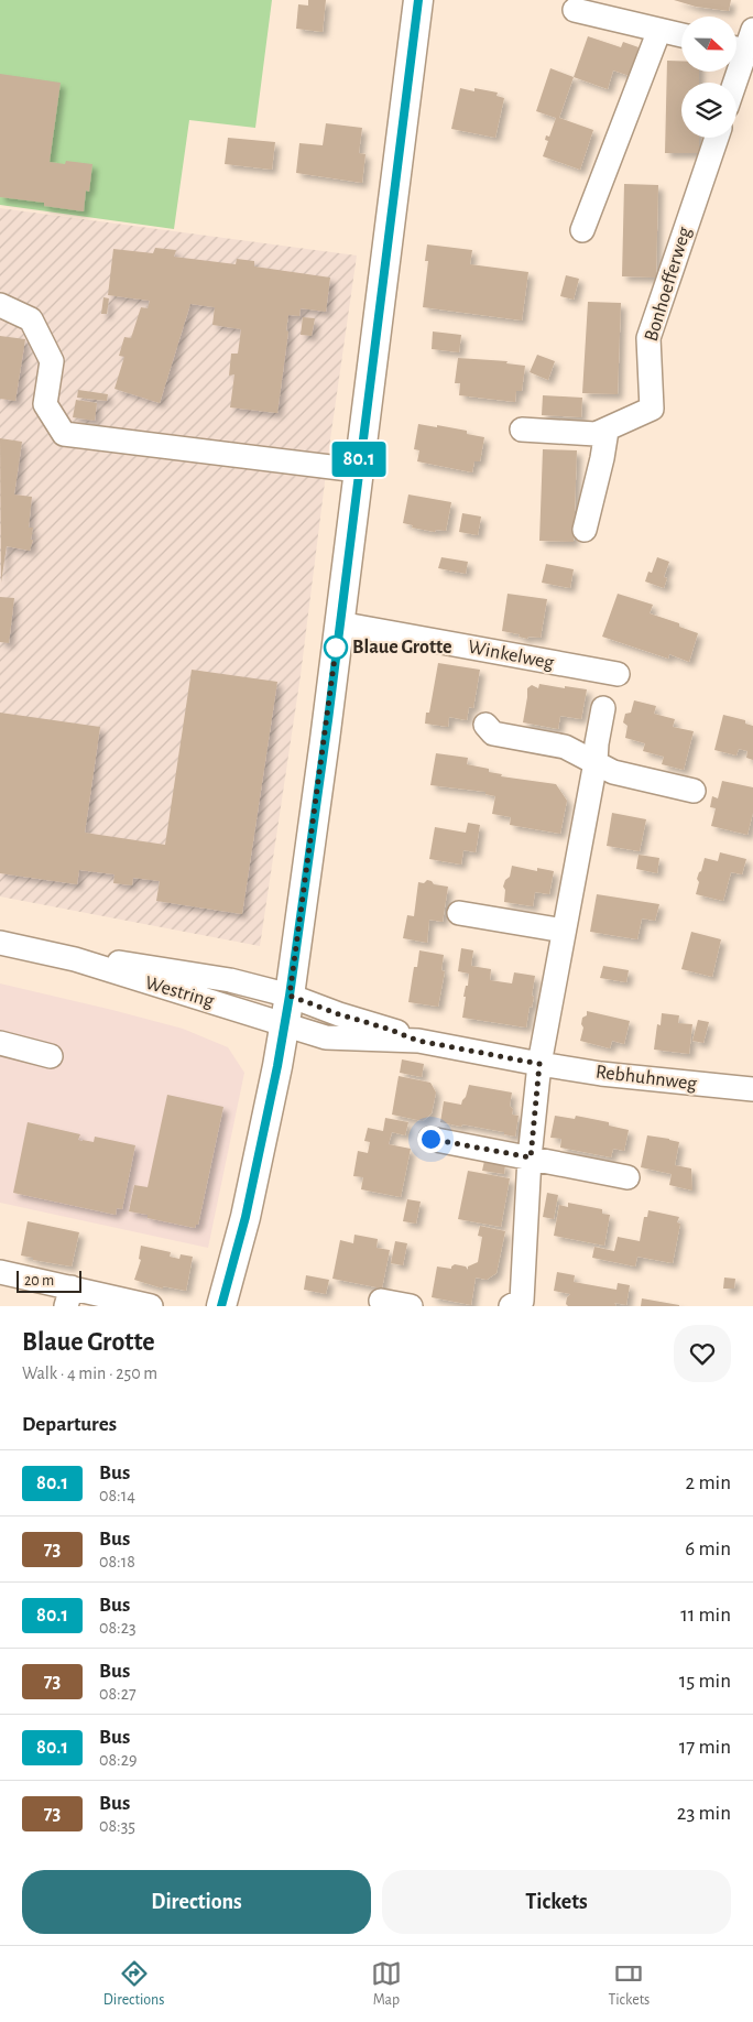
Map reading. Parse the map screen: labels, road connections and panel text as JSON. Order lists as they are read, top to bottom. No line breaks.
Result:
{"streets":{"street":["Bonhoefferweg","Winkelweg","Westring","Rebhuhnweg"]},"crossings":[["Westring","Rebhuhnweg"]],"places":["Blaue Grotte"],"lines":["bus line 80.1"],"scale_bar":"20 m","north":"right","page":{"on_map":"80.1","scale":"20 m","heading":[["Blaue Grotte","Walk · 4 min · 250 m"],"Departures"],"list":[{"mark":"80.1","name":"Bus","note":"08:14","value":"2 min"},{"mark":"73","name":"Bus","note":"08:18","value":"6 min"},{"mark":"80.1","name":"Bus","note":"08:23","value":"11 min"},{"mark":"73","name":"Bus","note":"08:27","value":"15 min"},{"mark":"80.1","name":"Bus","note":"08:29","value":"17 min"},{"mark":"73","name":"Bus","note":"08:35","value":"23 min"}],"buttons":["Directions","Tickets"],"tabs":["Directions","Map","Tickets"]}}
